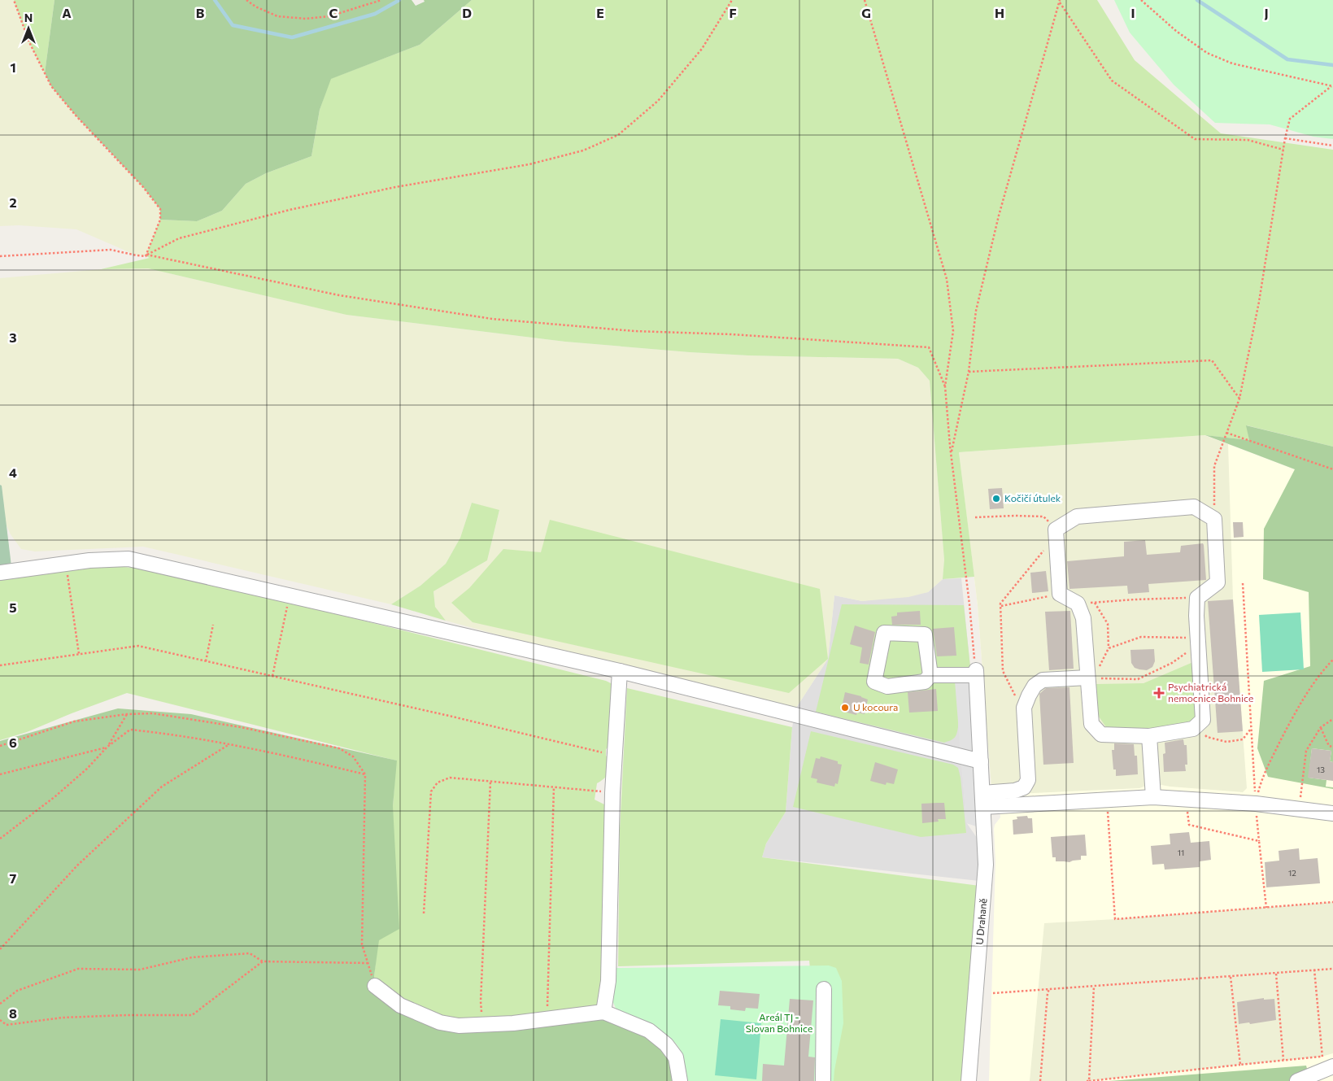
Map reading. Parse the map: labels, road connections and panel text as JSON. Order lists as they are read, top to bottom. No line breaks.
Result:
{"streets":{"street":["U Drahaně"]},"parks":["Areál TJ - Slovan Bohnice"],"places":{"other":["Kočičí útulek","U kocoura"],"health":["Psychiatrická nemocnice Bohnice"]},"house_numbers":["13","11","12"],"north":"top","grid":{"columns":["A","B","C","D","E","F","G","H","I","J"],"rows":["1","2","3","4","5","6","7","8"]}}
